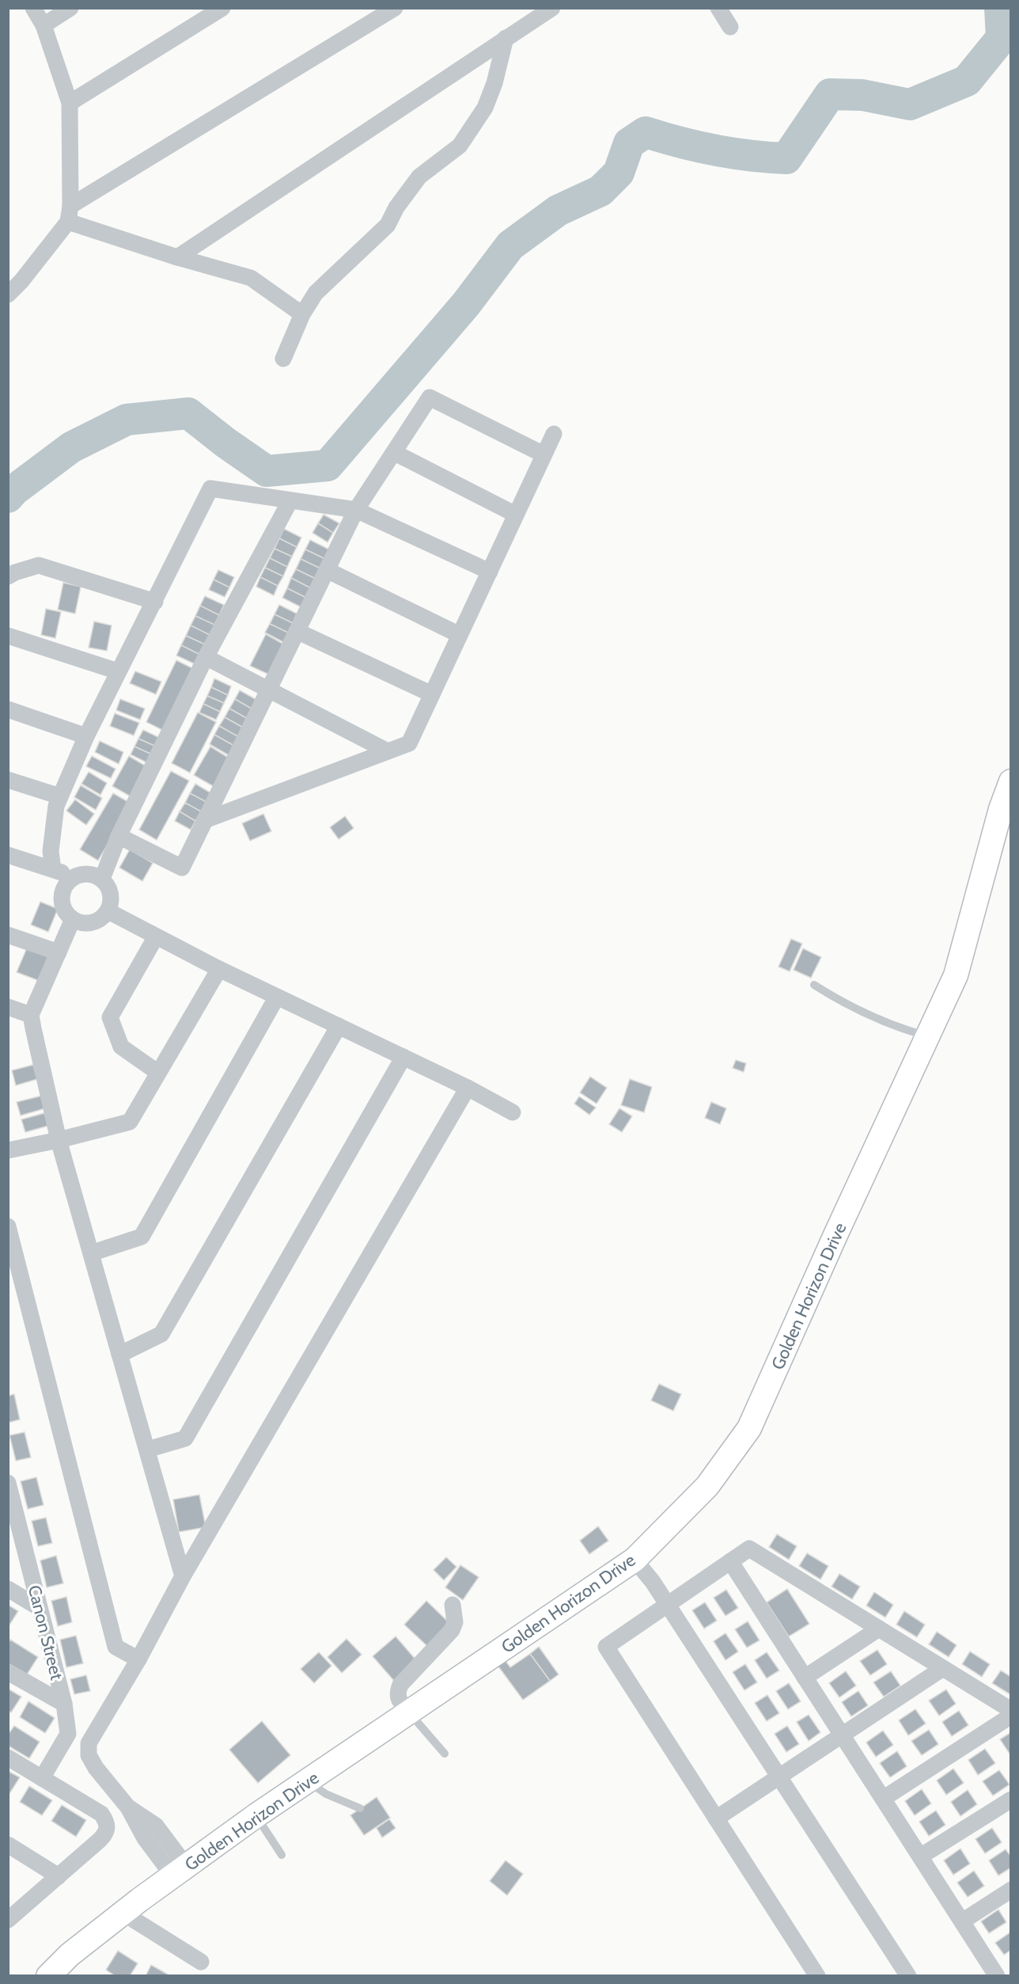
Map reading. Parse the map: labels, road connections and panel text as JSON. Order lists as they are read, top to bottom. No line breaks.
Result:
{"streets":{"street":["Golden Horizon Drive","Canon Street"]}}
